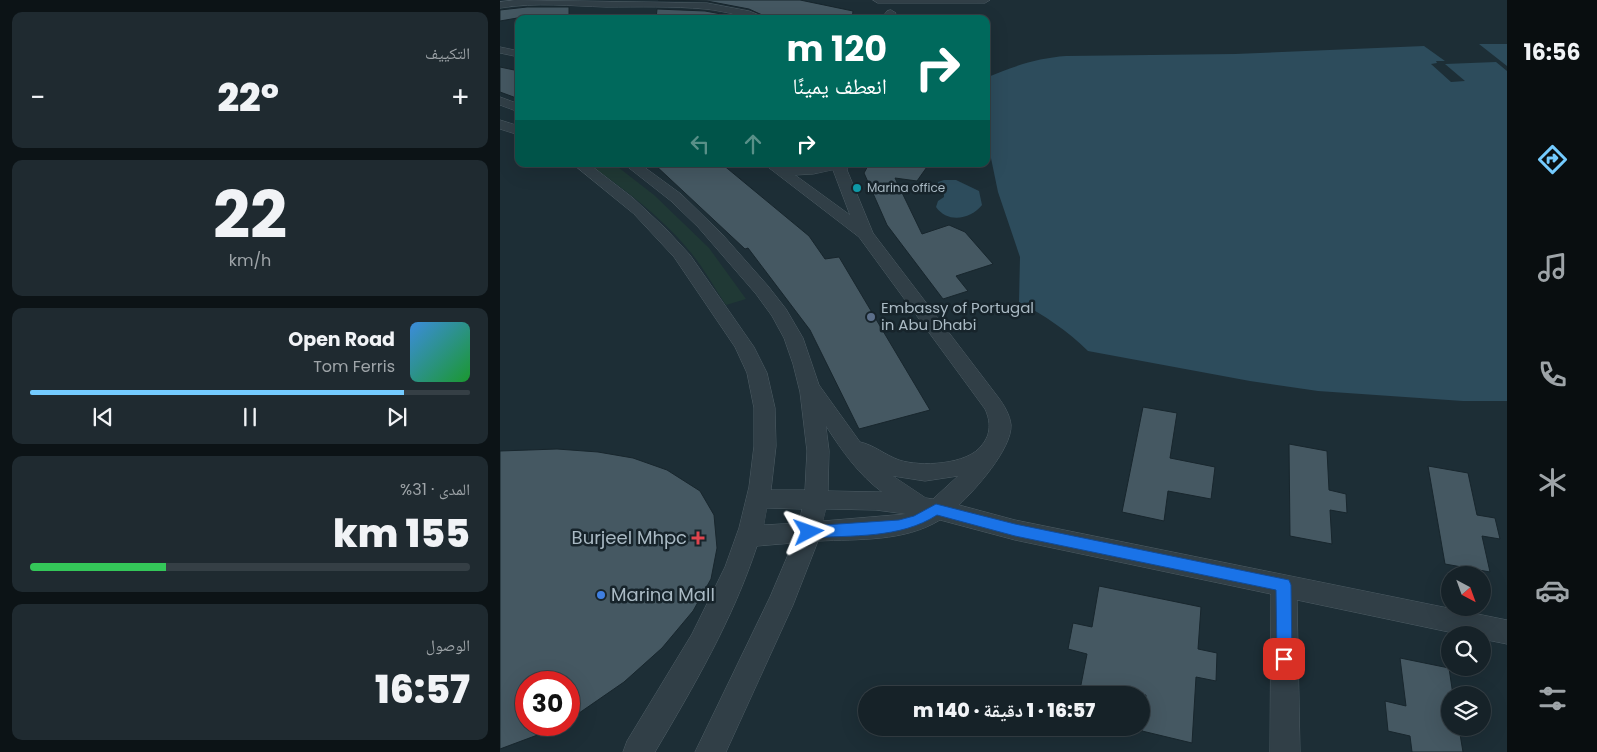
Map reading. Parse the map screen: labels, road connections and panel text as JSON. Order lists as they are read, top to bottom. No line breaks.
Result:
{"places":{"other":["Marina office","Embassy of Portugal in Abu Dhabi","Marina Mall"],"health":["Burjeel Mhpc"]},"north":"bottom right","page":{"tabs":"16:56","tile":["التكييف",["22","km/h"],["المدى · 31%","155 km"],["الوصول","16:57"]],"turn":["120 m","انعطف يمينًا"],"heat":["−","22°","+"],"song":["Open Road","Tom Ferris"],"limit":"30","trip":"16:57 · 1 دقيقة · 140 m"}}
